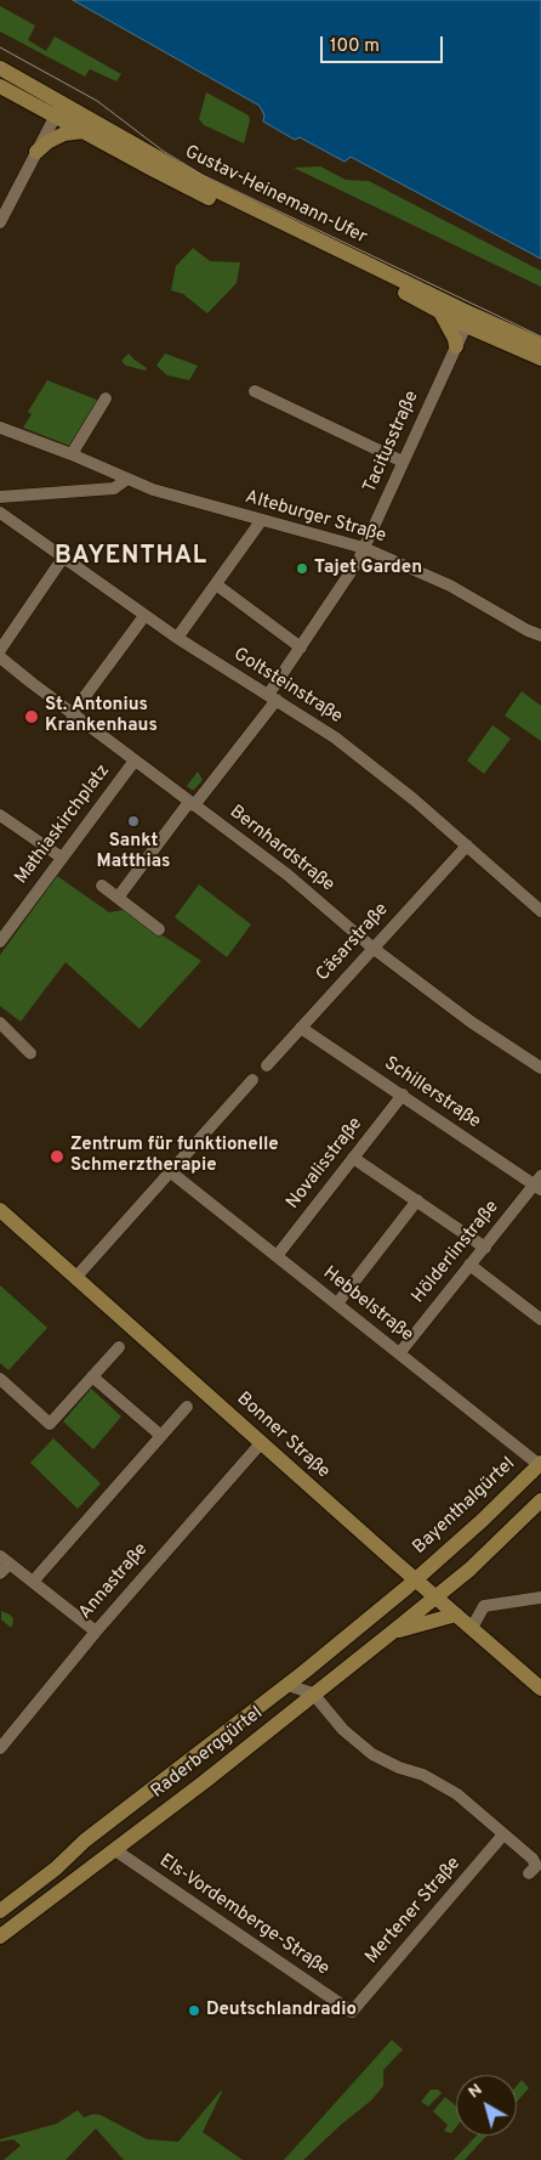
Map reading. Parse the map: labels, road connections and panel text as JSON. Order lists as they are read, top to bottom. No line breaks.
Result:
{"streets":{"main road":["Gustav-Heinemann-Ufer","Bonner Straße","Bayenthalgürtel","Raderberggürtel"],"street":["Tacitusstraße","Alteburger Straße","Goltsteinstraße","Mathiaskirchplatz","Bernhardstraße","Cäsarstraße","Schillerstraße","Novalisstraße","Hölderlinstraße","Hebbelstraße","Annastraße","Mertener Straße","Els-Vordemberge-Straße"]},"crossings":[["Gustav-Heinemann-Ufer","Tacitusstraße"],["Tacitusstraße","Alteburger Straße"],["Tacitusstraße","Goltsteinstraße"],["Tacitusstraße","Bernhardstraße"],["Goltsteinstraße","Cäsarstraße"],["Mathiaskirchplatz","Bernhardstraße"],["Bernhardstraße","Cäsarstraße"],["Cäsarstraße","Schillerstraße"],["Schillerstraße","Novalisstraße"],["Schillerstraße","Hölderlinstraße"],["Novalisstraße","Hebbelstraße"],["Hölderlinstraße","Hebbelstraße"],["Hebbelstraße","Bayenthalgürtel"],["Bonner Straße","Bayenthalgürtel"],["Bonner Straße","Annastraße"],["Bonner Straße","Raderberggürtel"],["Bayenthalgürtel","Raderberggürtel"],["Raderberggürtel","Els-Vordemberge-Straße"],["Mertener Straße","Els-Vordemberge-Straße"]],"districts":["BAYENTHAL"],"places":["Tajet Garden","St. Antonius Krankenhaus","Sankt Matthias","Zentrum für funktionelle Schmerztherapie","Deutschlandradio"],"scale_bar":"100 m","north":"top left"}
